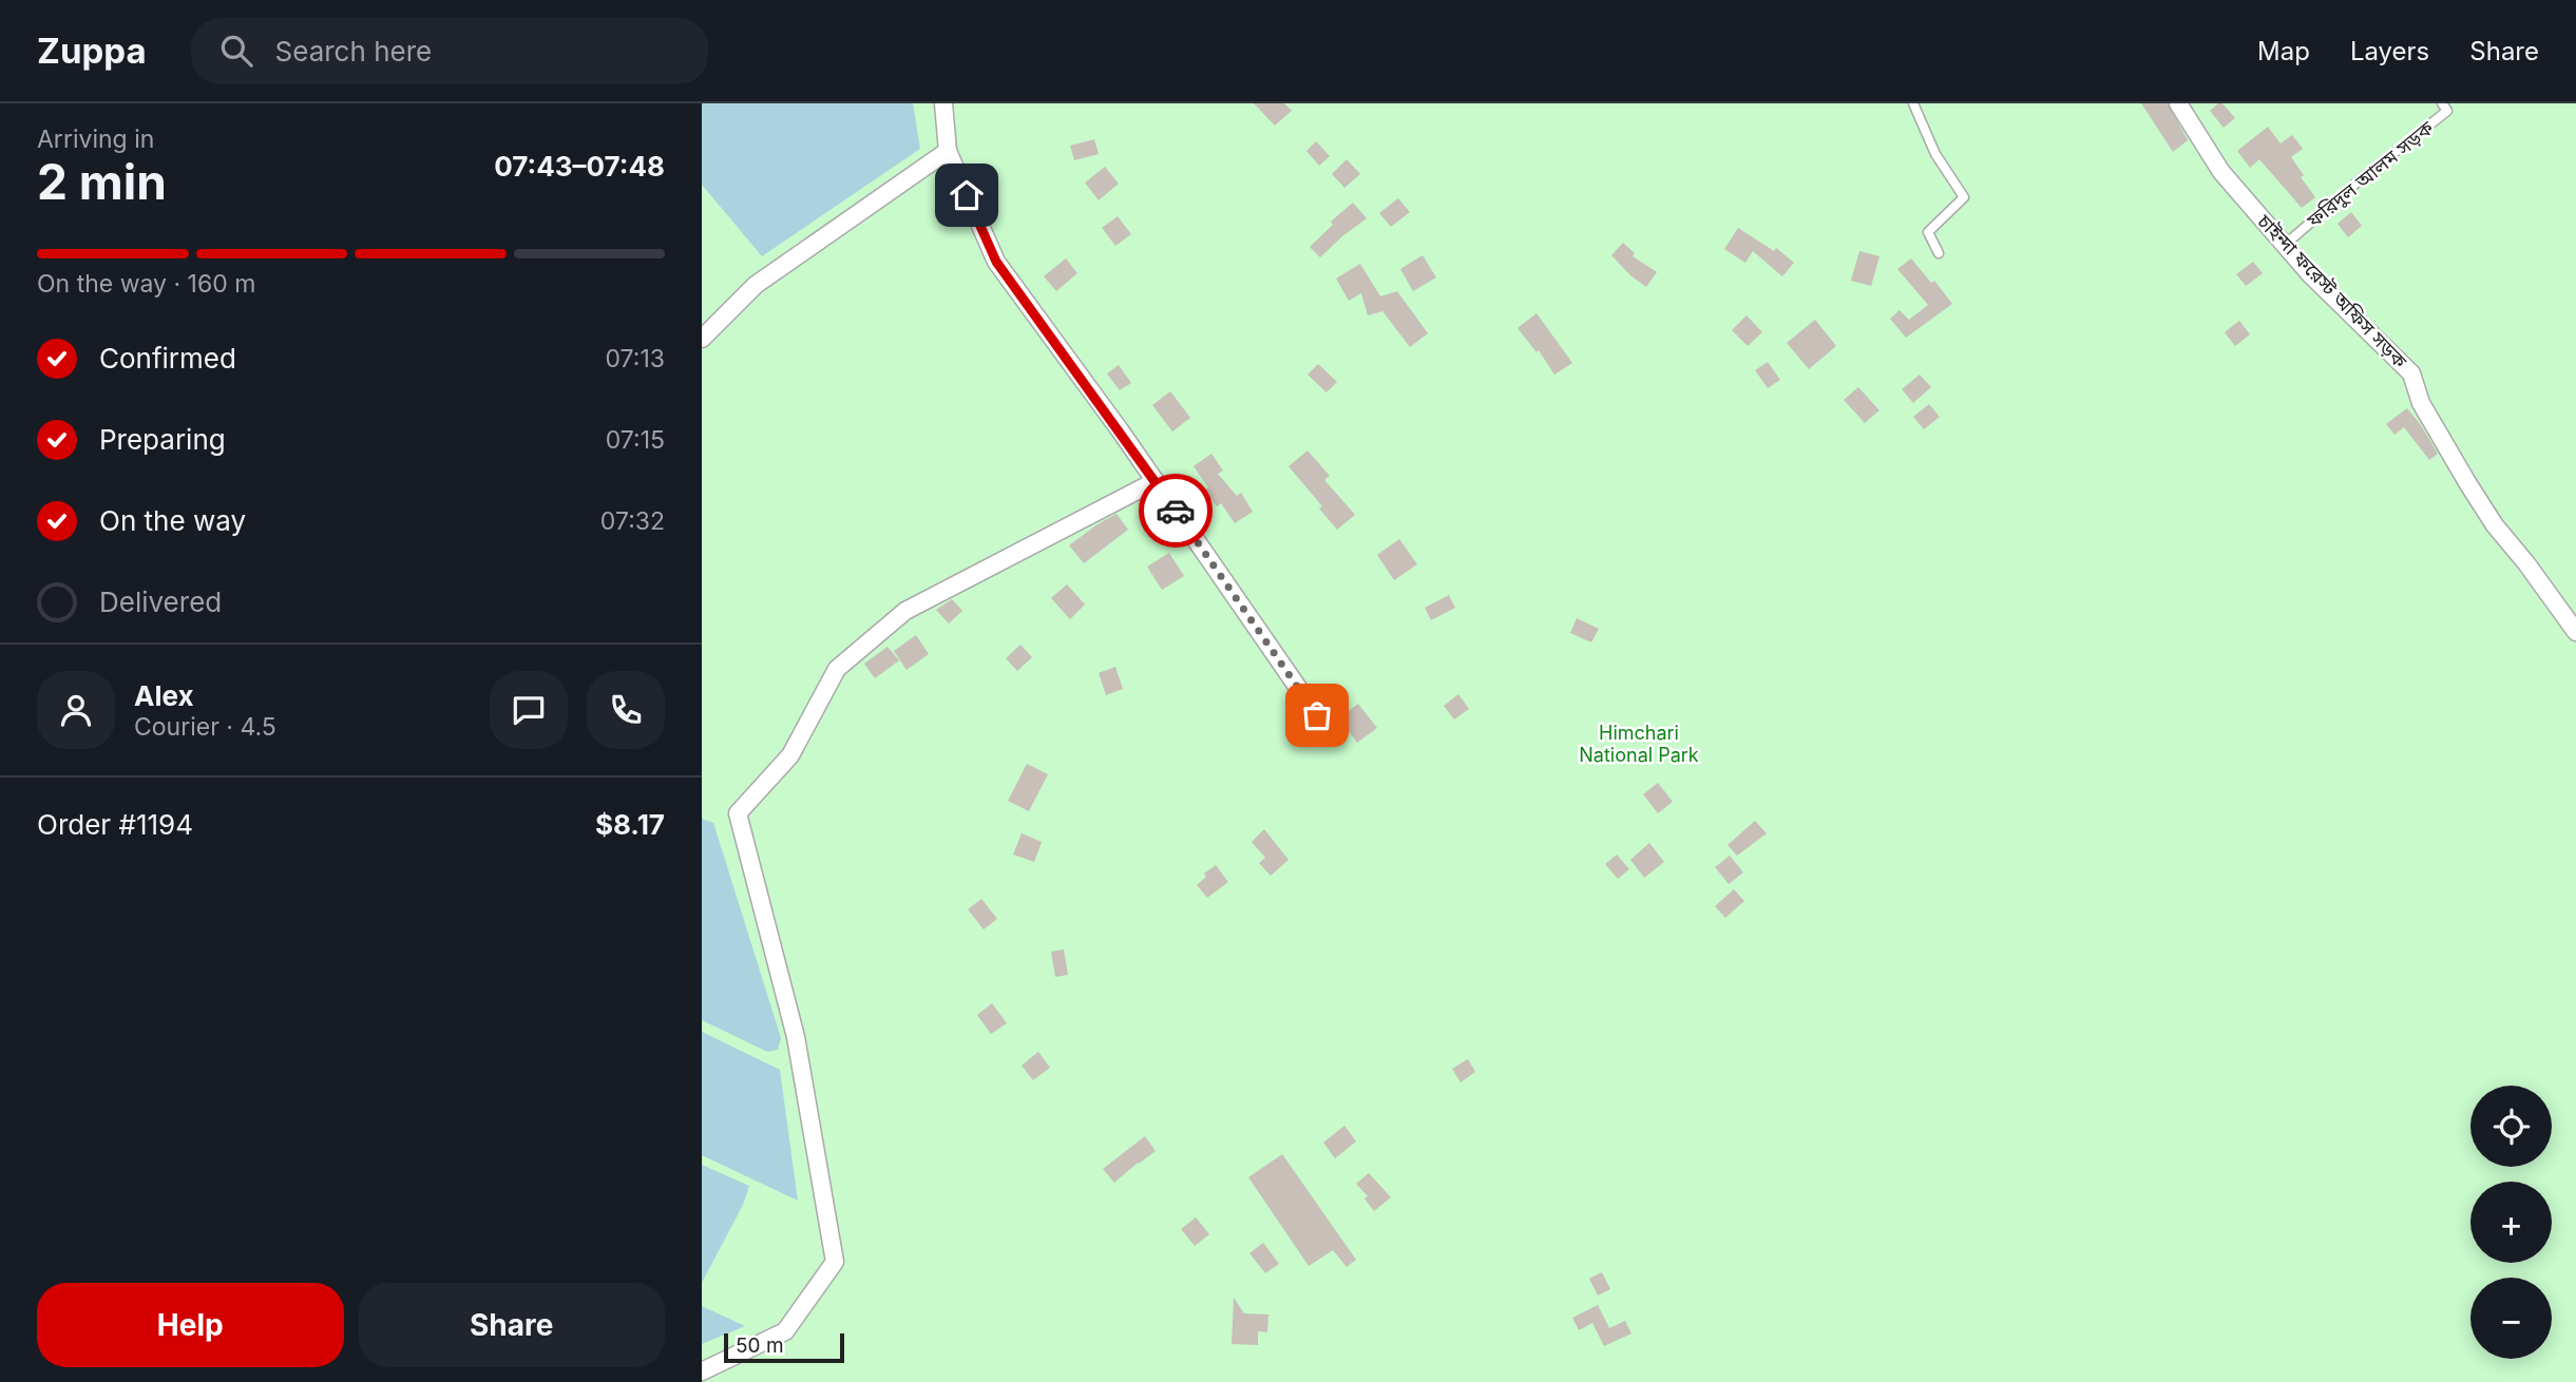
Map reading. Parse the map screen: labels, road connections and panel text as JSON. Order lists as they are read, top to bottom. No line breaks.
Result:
{"streets":{"street":["চাইন্দা ফরেস্ট অফিস সড়ক"],"lane":["ফরিদুল আলম সড়ক"]},"crossings":[["ফরিদুল আলম সড়ক","চাইন্দা ফরেস্ট অফিস সড়ক"]],"parks":["Himchari National Park"],"scale_bar":"50 m","page":{"header":"Zuppa","search":"Search here","nav":["Map","Layers","Share"],"heading":["2 min","Arriving in","07:43–07:48"],"panel":["Alex","Courier · 4.5","Order #1194","$8.17"],"bar":"On the way · 160 m","list":[["Confirmed","07:13"],["Preparing","07:15"],["On the way","07:32"],"Delivered"],"map_buttons":["+","−"],"buttons":["Help","Share"],"scale":"50 m"}}
